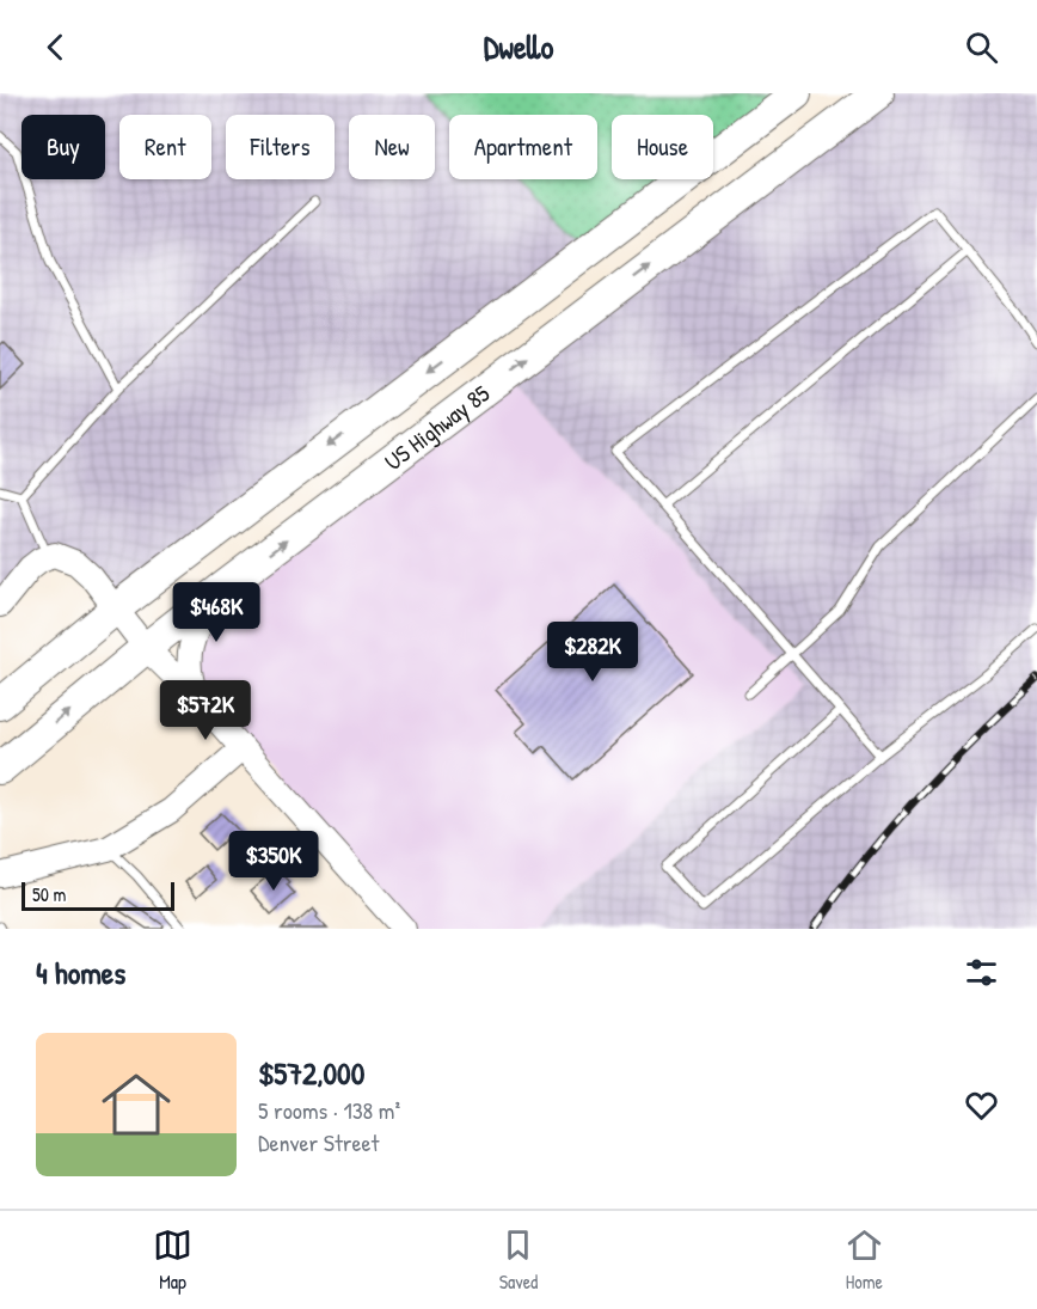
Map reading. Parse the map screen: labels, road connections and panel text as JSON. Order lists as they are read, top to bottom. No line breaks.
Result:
{"streets":{"highway":["US Highway 85"]},"scale_bar":"50 m","page":{"header":"Dwello","chip":["Buy","Rent","Filters","New","Apartment","House"],"price":["$468K","$282K","$572K","$350K"],"scale":"50 m","heading":"4 homes","list":[{"name":"$572,000","note":"5 rooms · 138 m² · Denver Street"}],"tabs":["Map","Saved","Home"]}}
